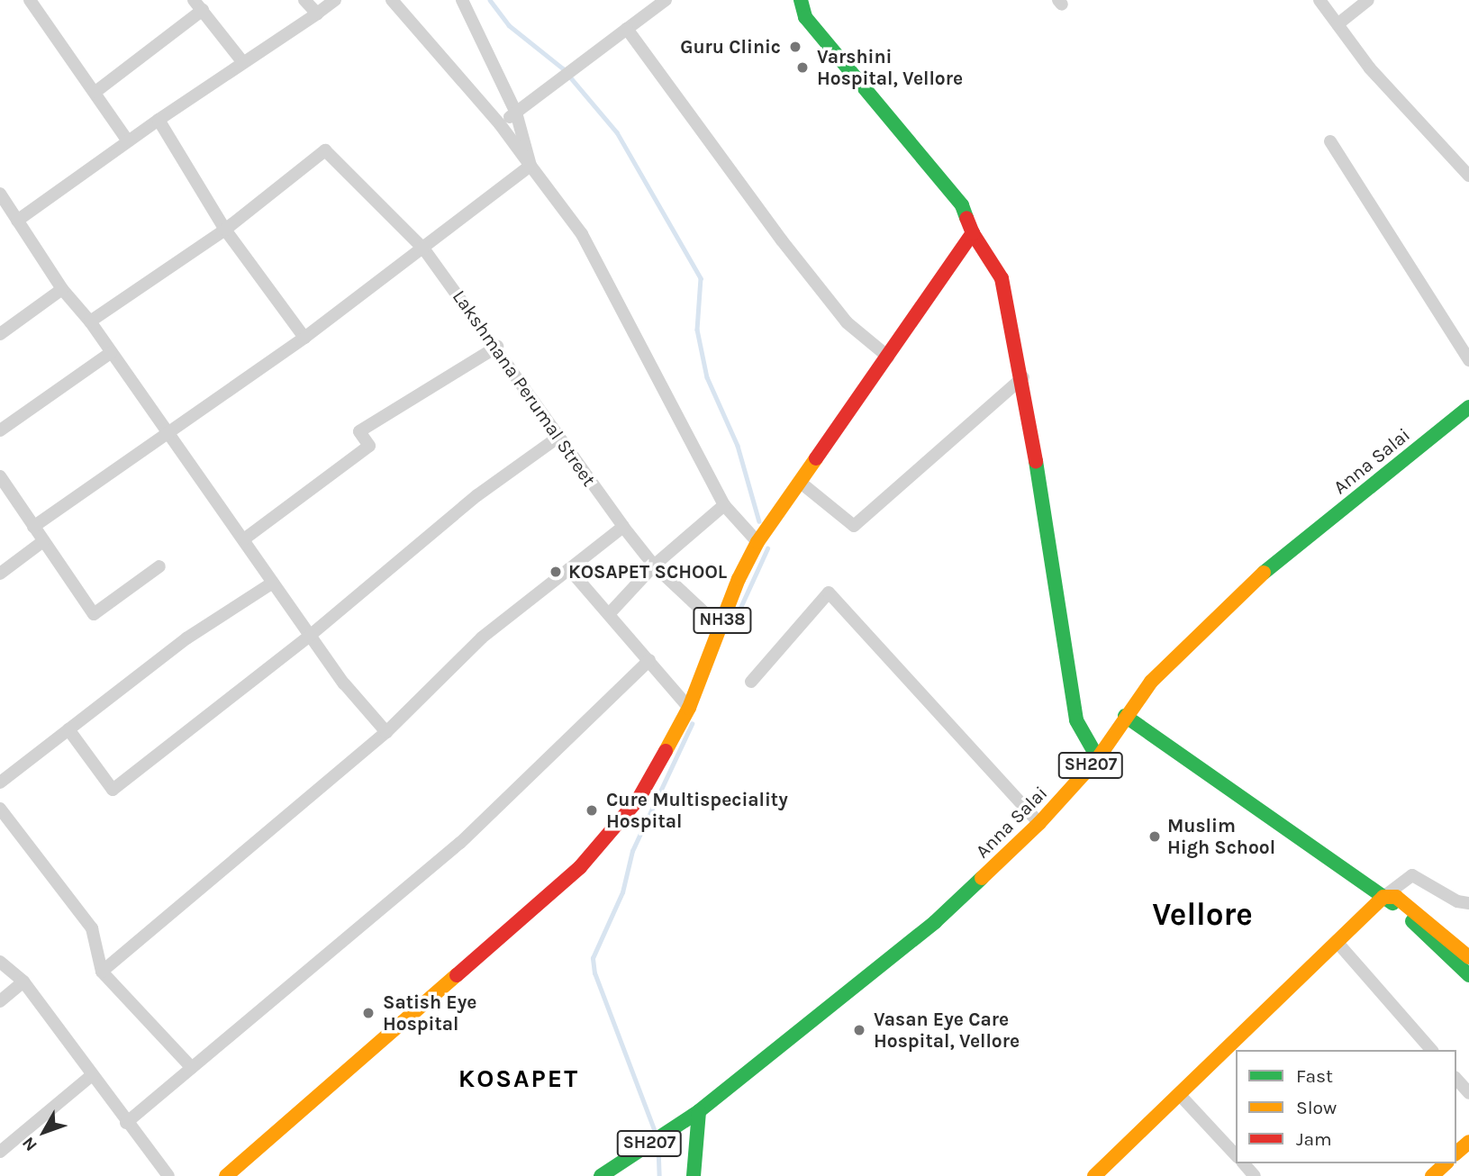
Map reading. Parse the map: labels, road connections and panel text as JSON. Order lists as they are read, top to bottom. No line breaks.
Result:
{"streets":{"main road":["Anna Salai","NH38","SH207"],"street":["Lakshmana Perumal Street"]},"crossings":[["Lakshmana Perumal Street","NH38"]],"districts":["Vellore","KOSAPET"],"places":["Guru Clinic","Varshini Hospital, Vellore","KOSAPET SCHOOL","Cure Multispeciality Hospital","Muslim High School","Satish Eye Hospital","Vasan Eye Care Hospital, Vellore"],"legend":["Fast","Slow","Jam"],"north":"bottom left"}
